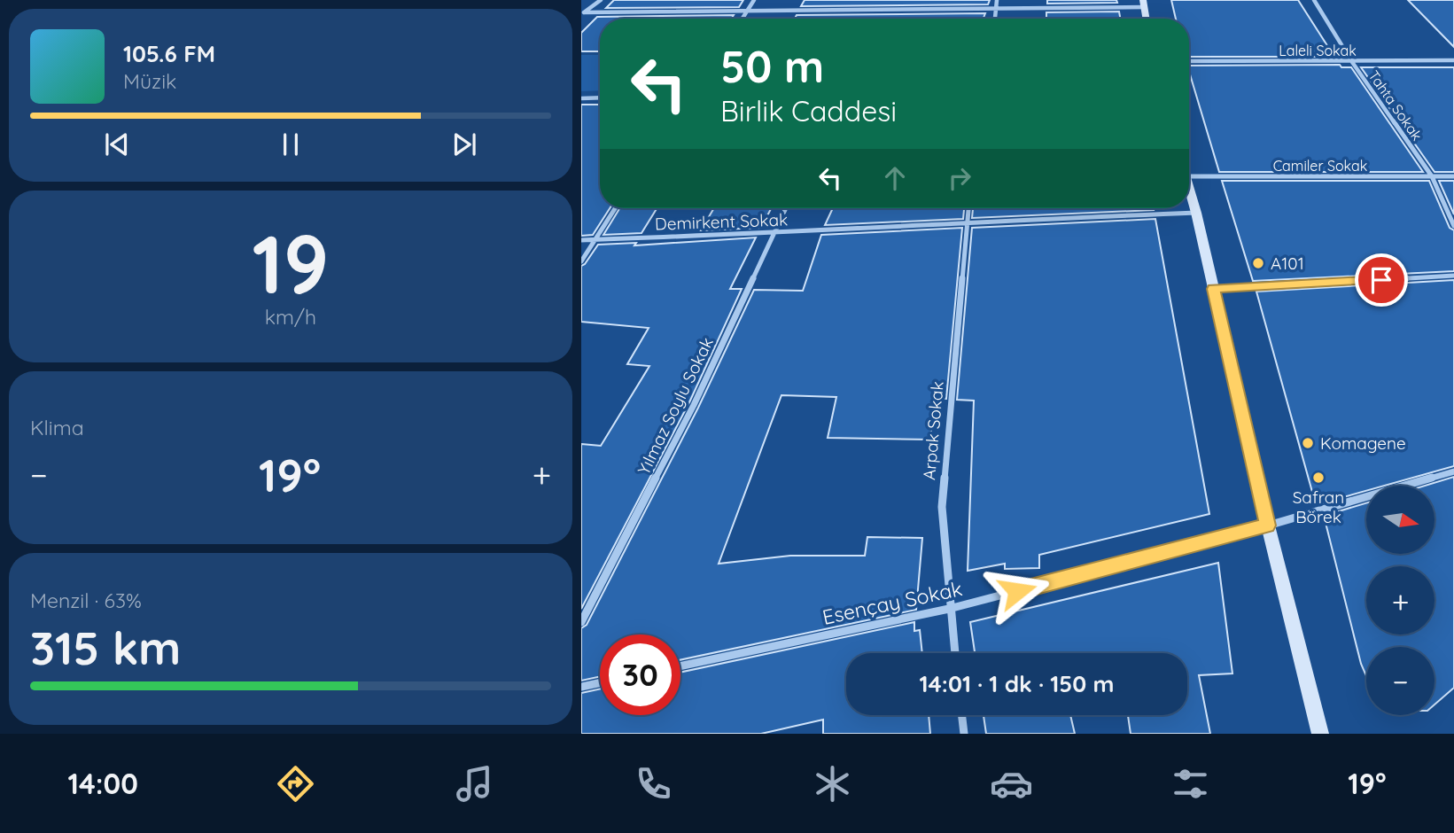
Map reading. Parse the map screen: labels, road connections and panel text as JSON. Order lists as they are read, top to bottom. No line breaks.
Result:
{"streets":{"street":["Laleli Sokak","Tahta Sokak","Camiler Sokak","Demirkent Sokak","Yılmaz Soylu Sokak","Arpak Sokak","Esençay Sokak"]},"crossings":[["Laleli Sokak","Tahta Sokak"],["Tahta Sokak","Camiler Sokak"],["Demirkent Sokak","Yılmaz Soylu Sokak"],["Demirkent Sokak","Arpak Sokak"],["Arpak Sokak","Esençay Sokak"]],"places":["A101","Komagene","Safran Börek"],"north":"right","page":{"turn":["50 m","Birlik Caddesi"],"song":["105.6 FM","Müzik"],"tile":[["19","km/h"],"Klima",["Menzil · 63%","315 km"]],"heat":["−","19°","+"],"map_buttons":["+","−"],"limit":"30","trip":"14:01 · 1 dk · 150 m","tabs":["14:00","19°"]}}
